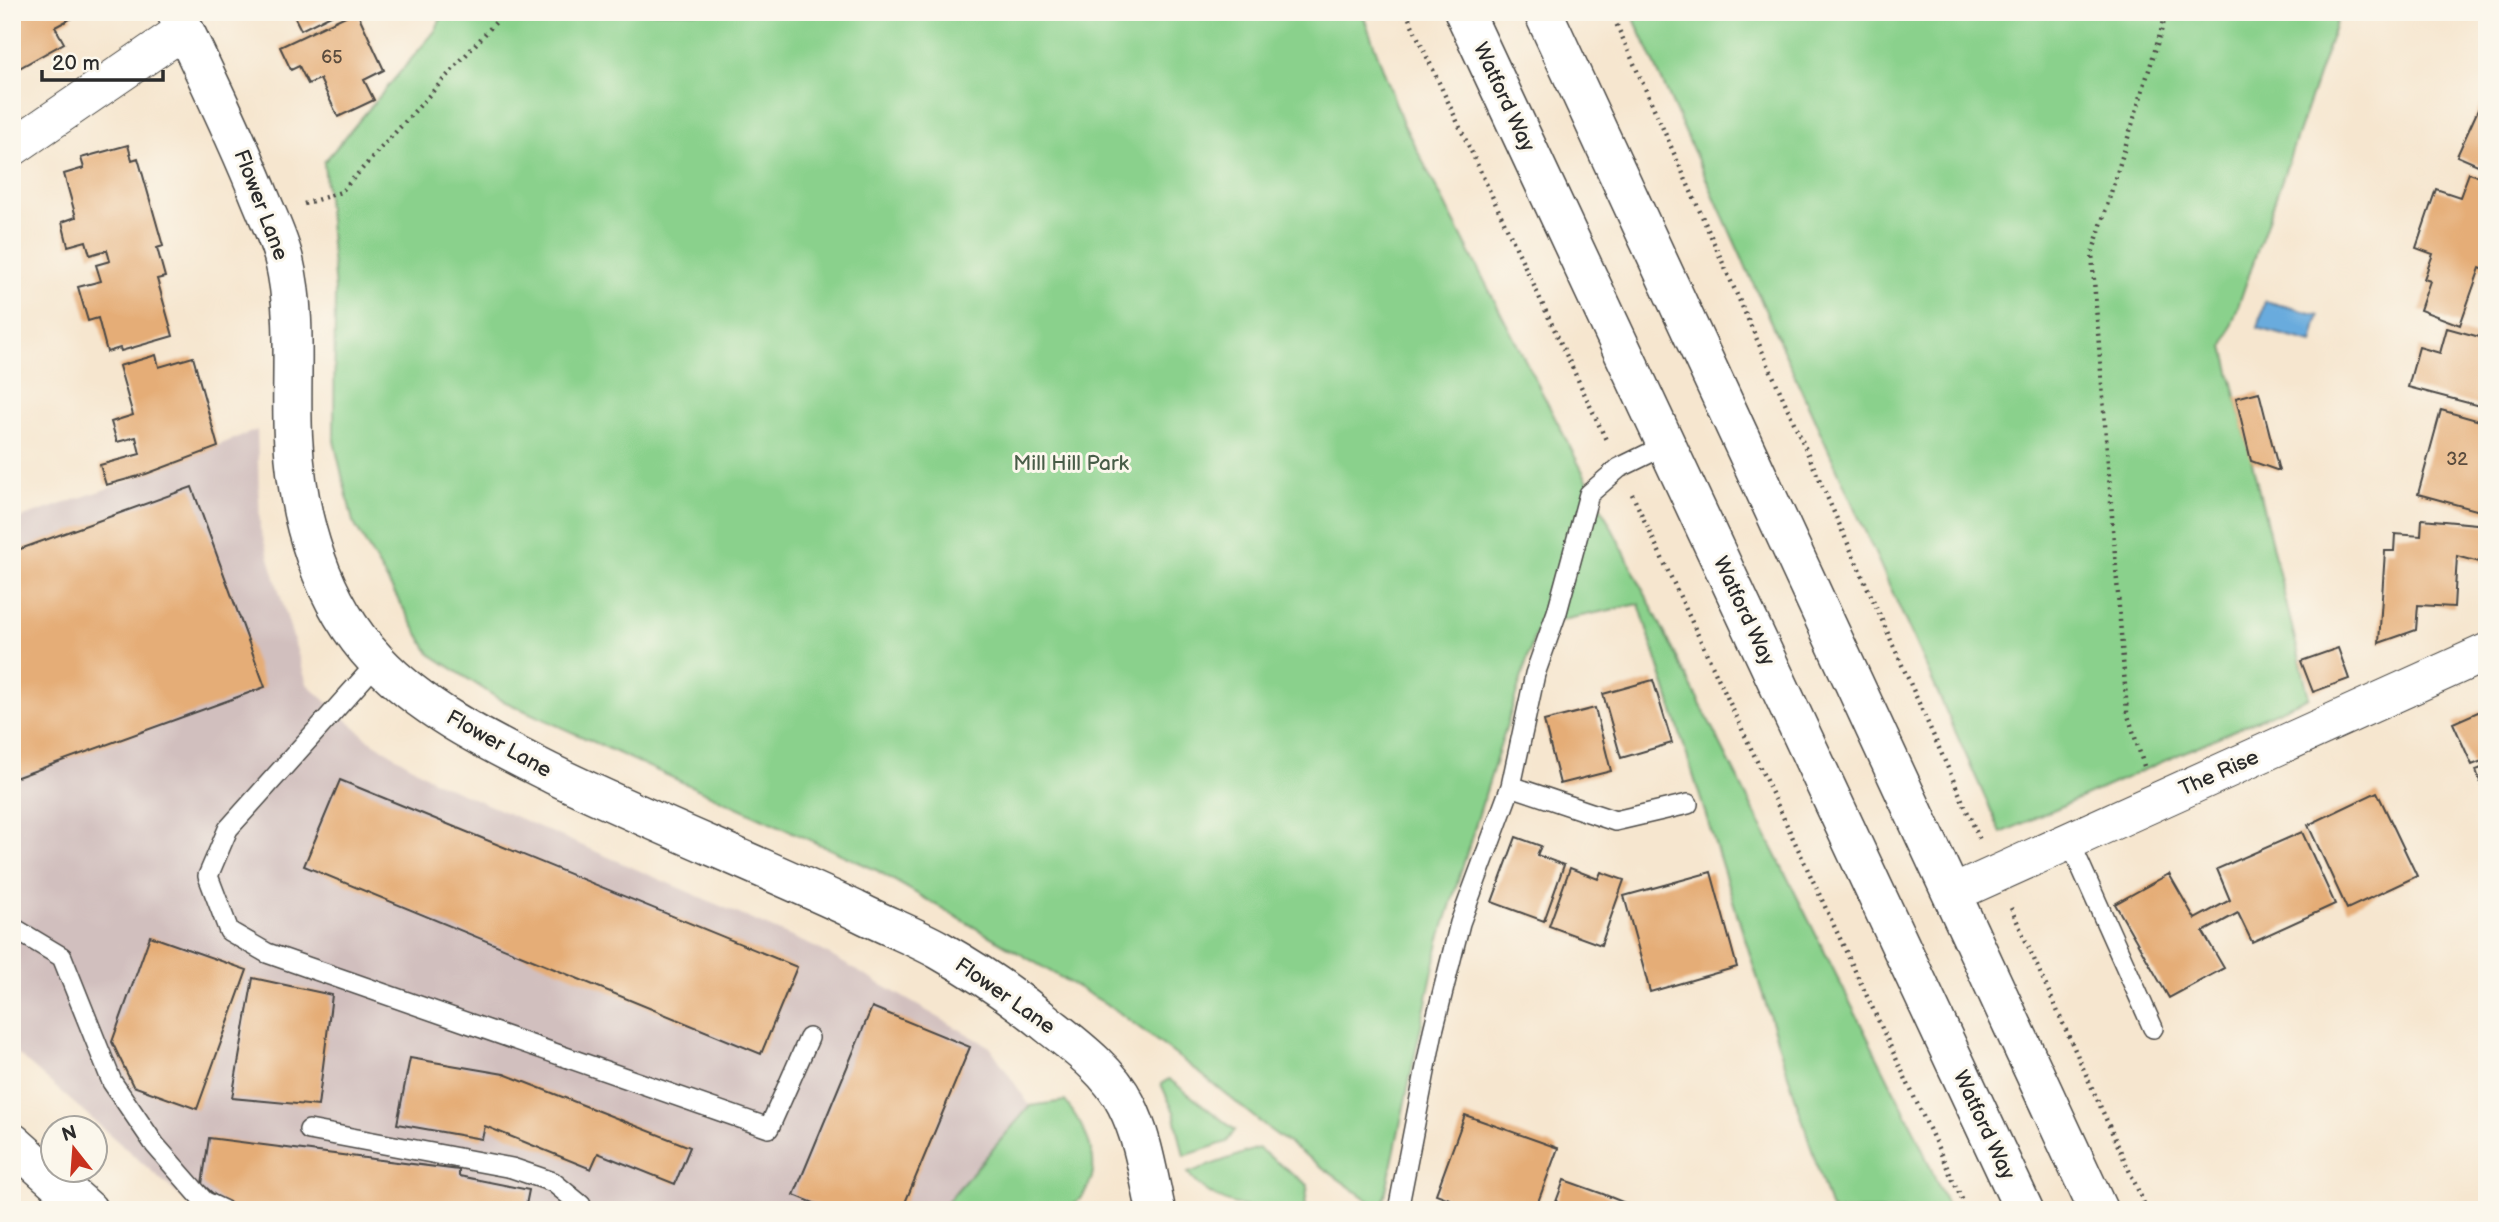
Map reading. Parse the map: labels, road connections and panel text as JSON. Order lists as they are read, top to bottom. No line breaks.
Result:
{"streets":{"main road":["Watford Way","Flower Lane"],"street":["The Rise"]},"parks":["Mill Hill Park"],"house_numbers":["65","32"],"scale_bar":"20 m","north":"top"}
